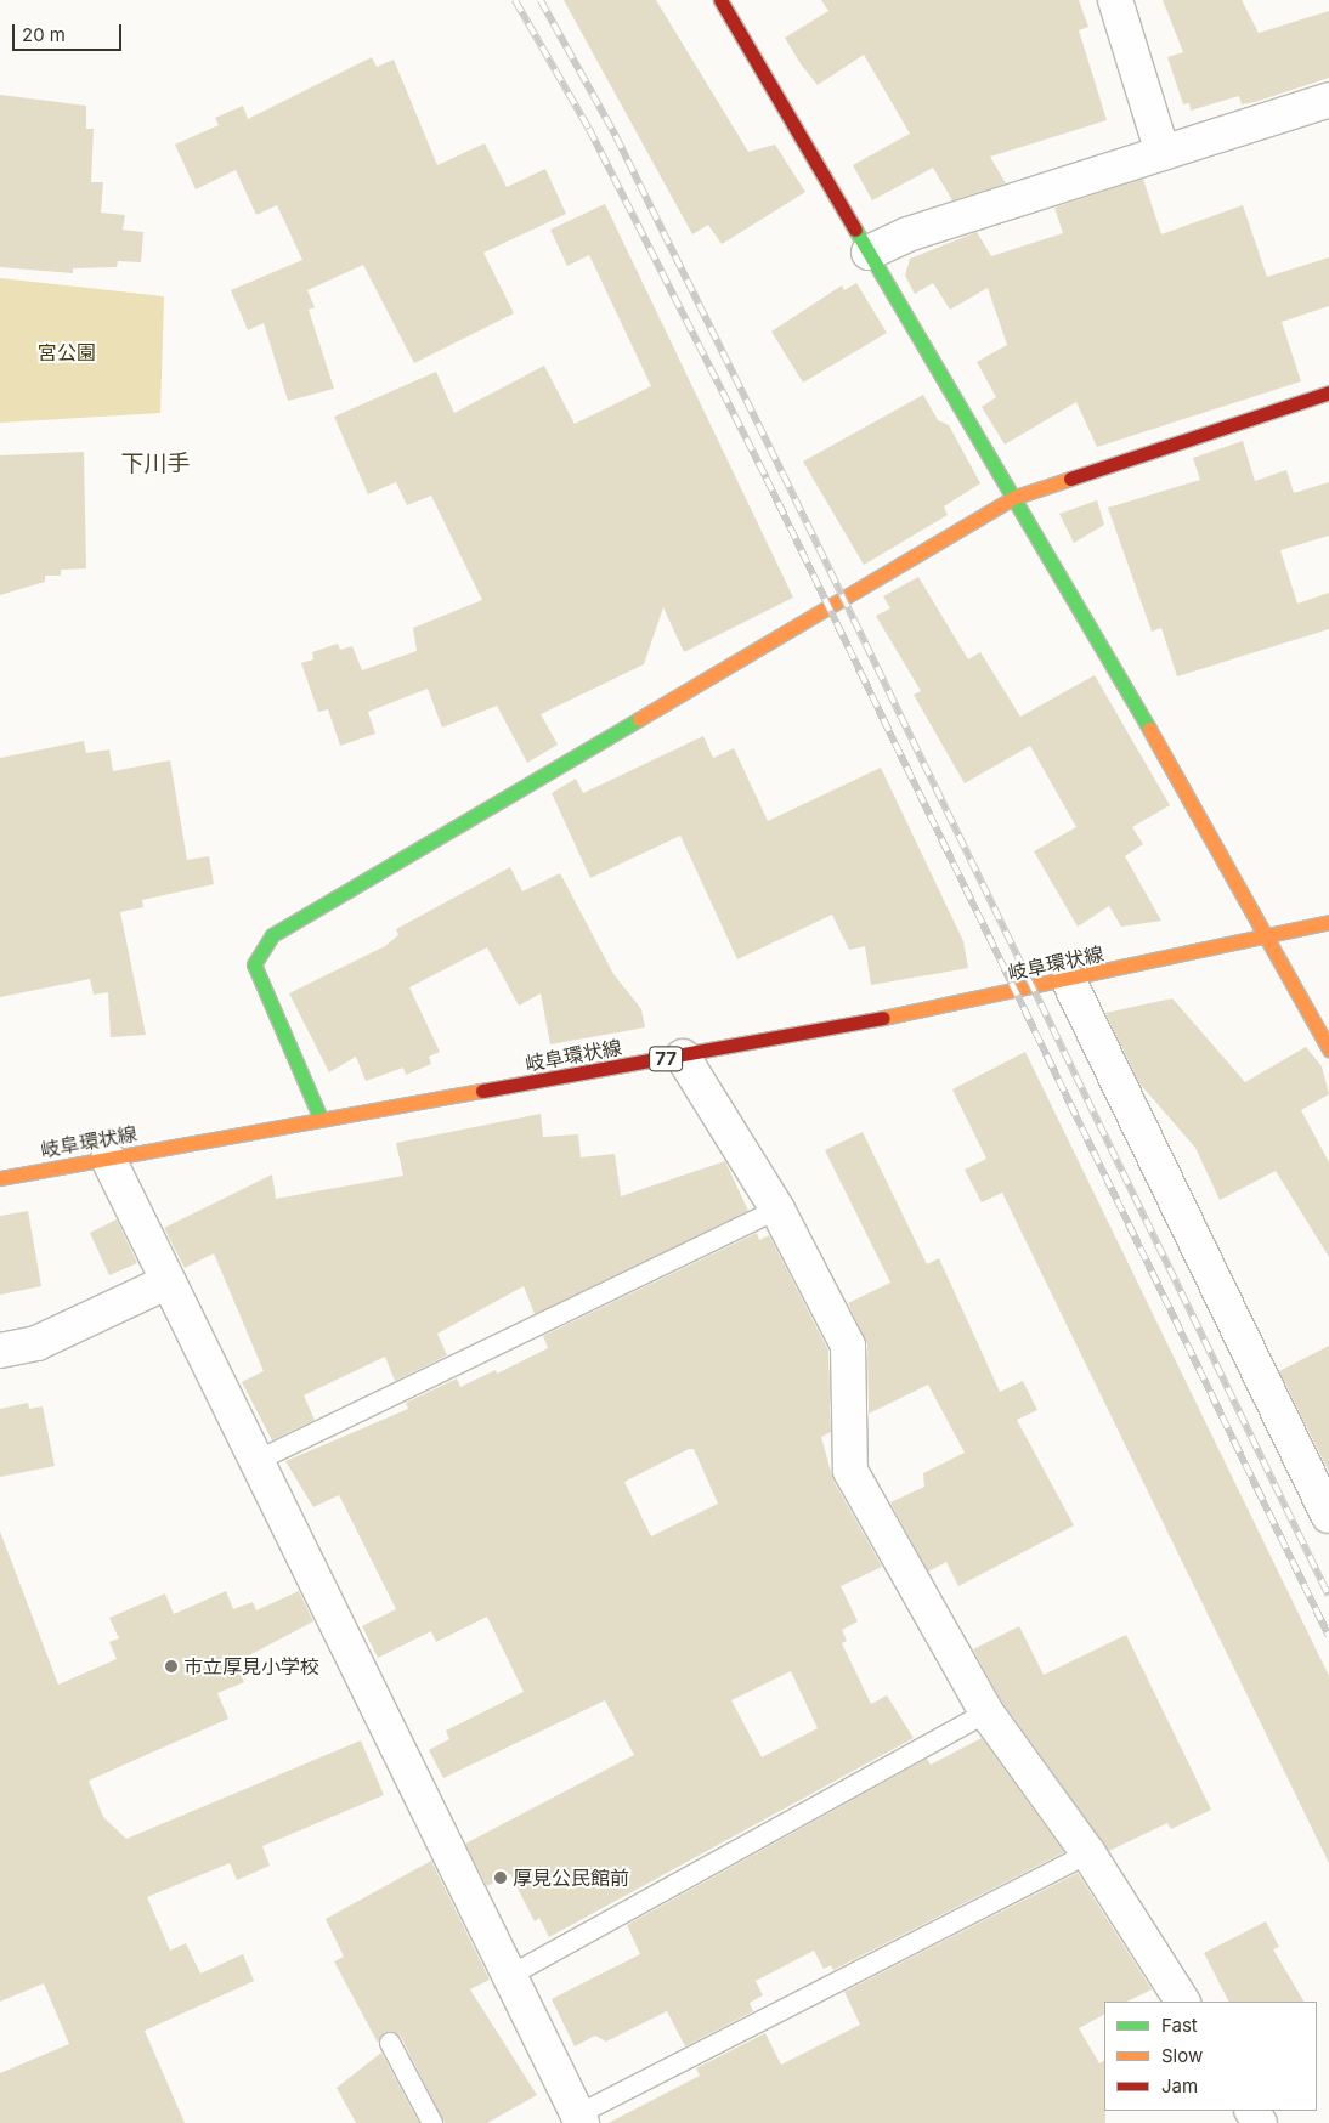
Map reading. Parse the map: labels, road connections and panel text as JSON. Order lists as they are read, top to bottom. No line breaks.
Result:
{"streets":{"street":["岐阜環状線","77"]},"districts":["下川手"],"parks":["宮公園"],"places":["市立厚見小学校","厚見公民館前"],"legend":["Fast","Slow","Jam"],"scale_bar":"20 m"}
